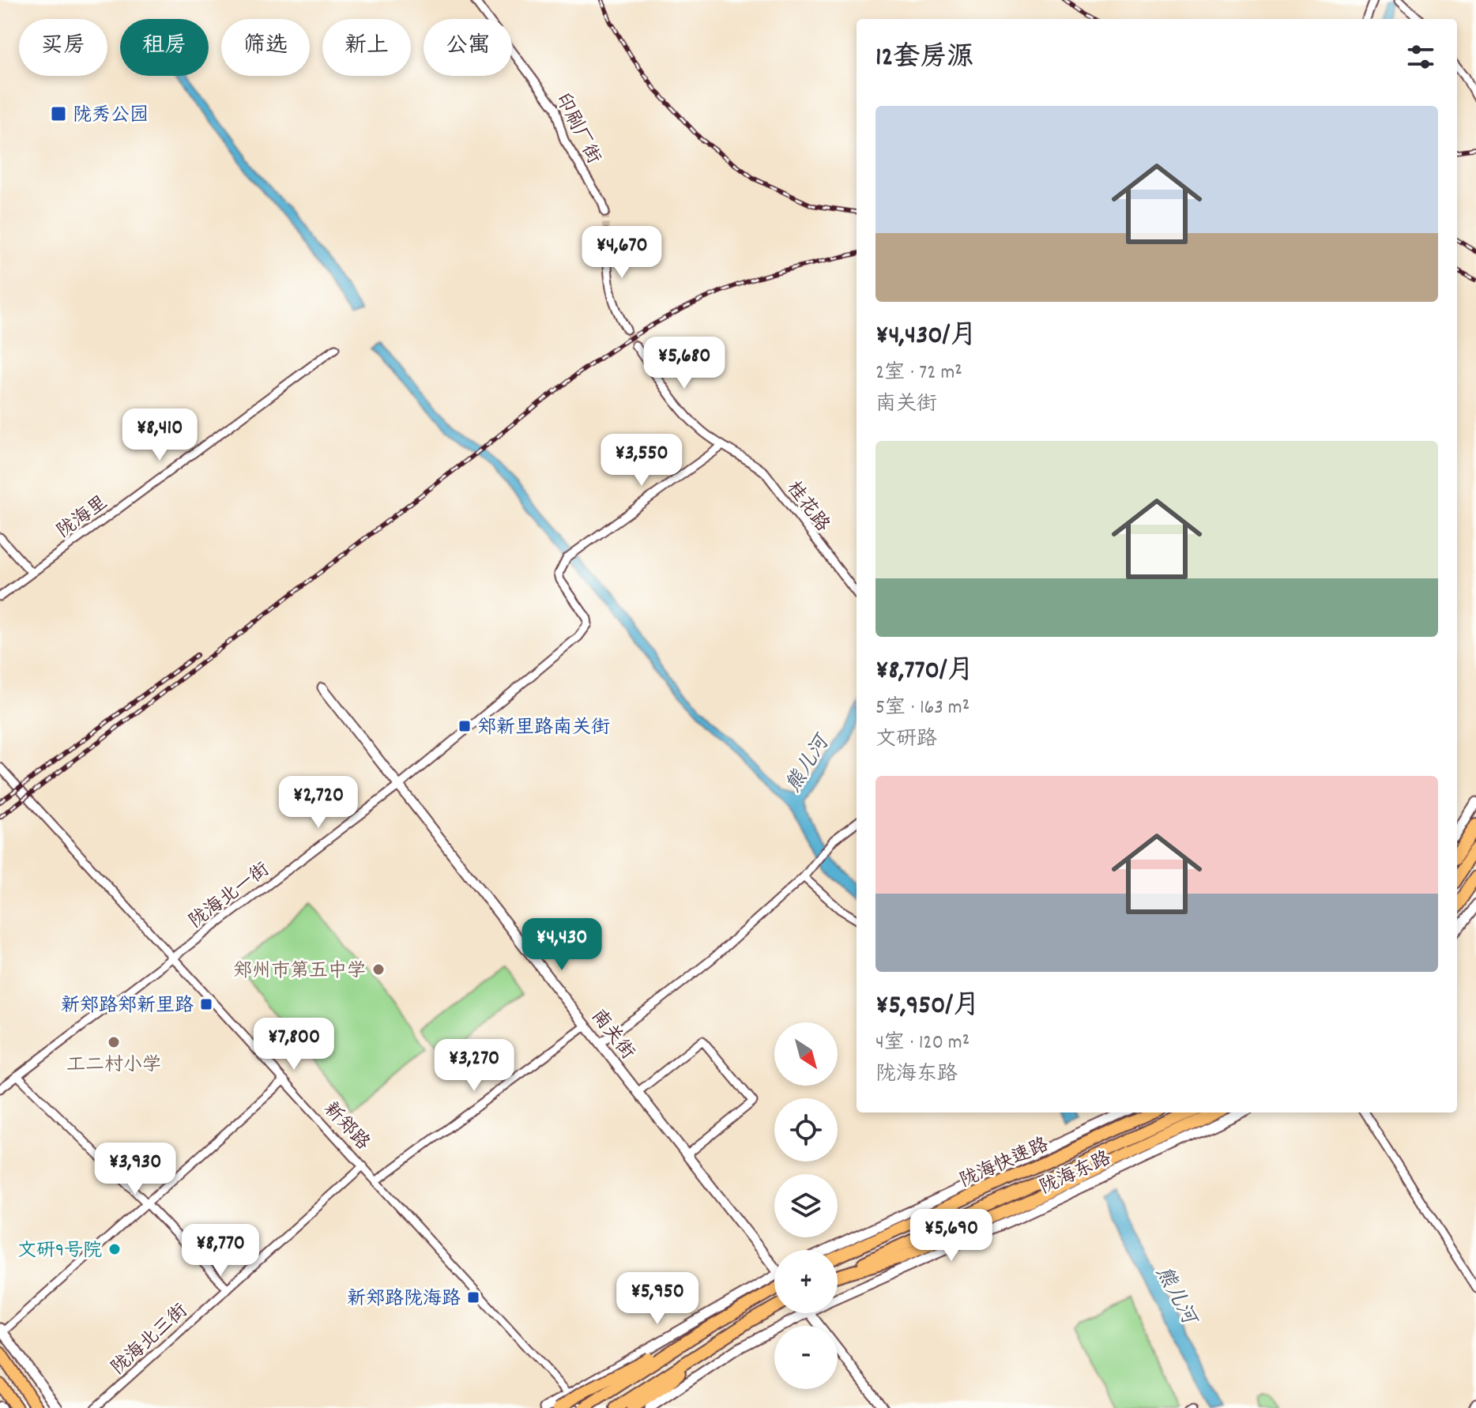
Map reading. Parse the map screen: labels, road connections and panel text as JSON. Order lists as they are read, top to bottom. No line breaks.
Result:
{"streets":{"main road":["陇海快速路"],"street":["印刷厂街","桂花路","陇海里","陇海北一街","南关街","新郑路","陇海东路","陇海北三街"]},"crossings":[["桂花路","陇海北一街"],["陇海北一街","南关街"],["陇海北一街","新郑路"],["新郑路","陇海北三街"]],"water":["熊儿河"],"places":{"transit":["陇秀公园","郑新里路南关街","新郑路郑新里路","新郑路陇海路"],"other":["郑州市第五中学","工二村小学","文研9号院"]},"north":"bottom right","page":{"chip":["买房","租房","筛选","新上","公寓"],"heading":"12套房源","list":[{"name":"¥4,430/月","note":"2室 · 72 m² · 南关街"},{"name":"¥8,770/月","note":"5室 · 163 m² · 文研路"},{"name":"¥5,950/月","note":"4室 · 120 m² · 陇海东路"}],"price":["¥4,670","¥5,680","¥8,410","¥3,550","¥2,720","¥4,430","¥7,800","¥3,270","¥3,930","¥5,690","¥8,770","¥5,950"],"map_buttons":["+","−"]}}
